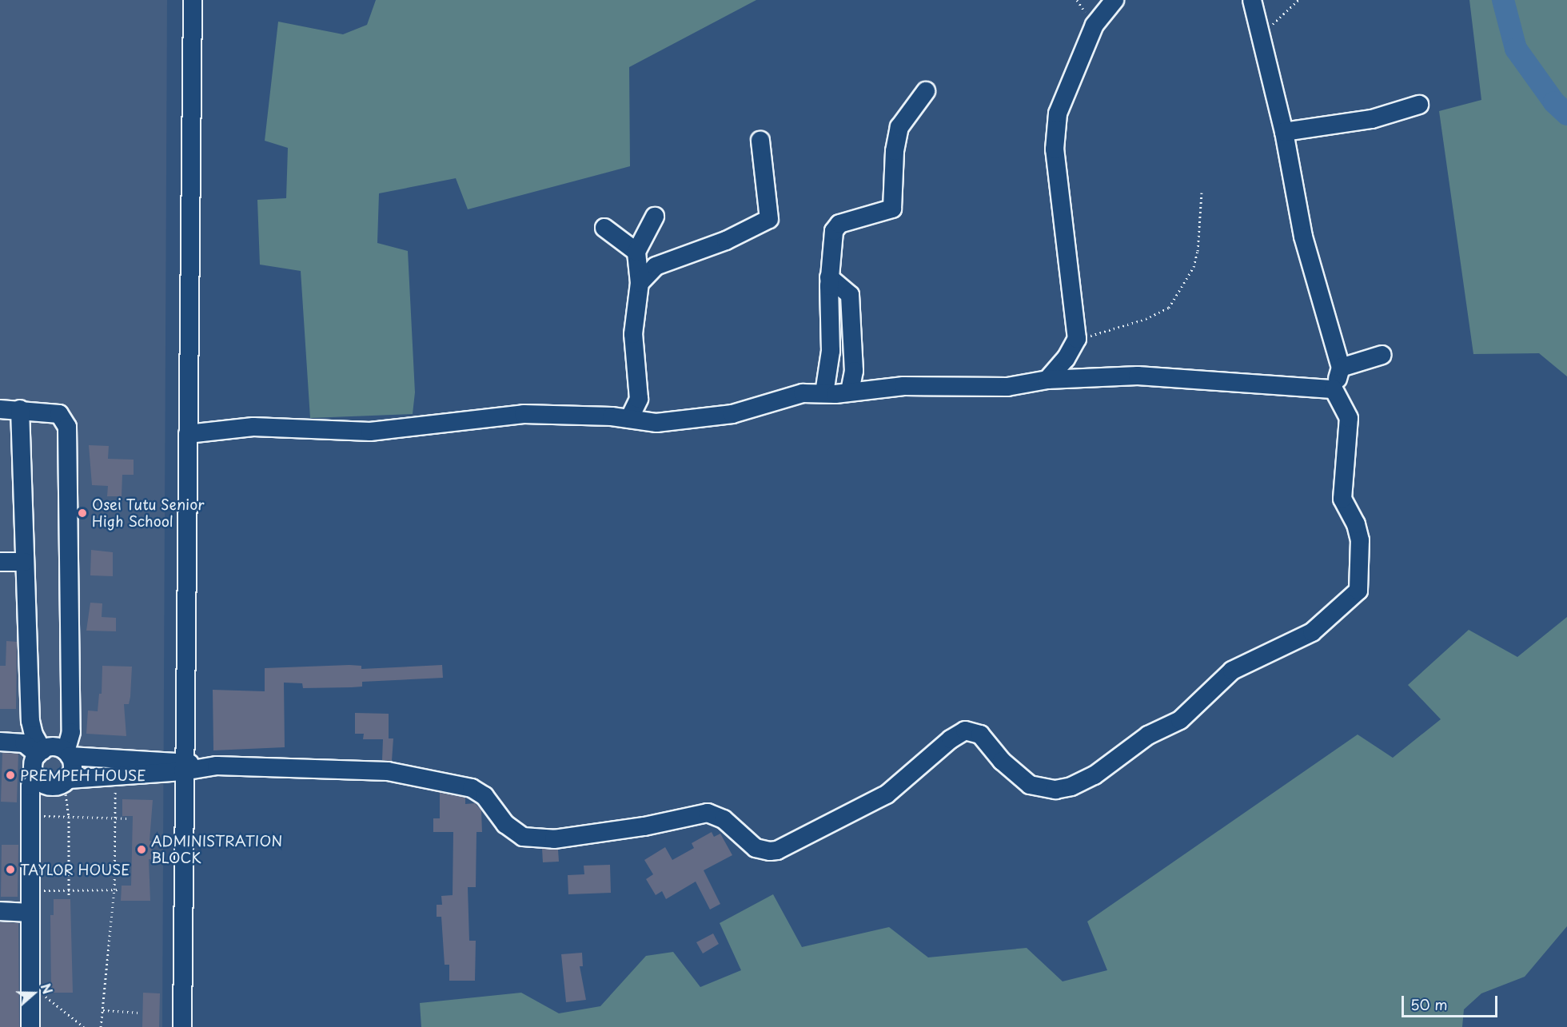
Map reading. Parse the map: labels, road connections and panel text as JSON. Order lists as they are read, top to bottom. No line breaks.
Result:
{"places":["Osei Tutu Senior High School","PREMPEH HOUSE","ADMINISTRATION BLOCK","TAYLOR HOUSE"],"scale_bar":"50 m","north":"right"}
